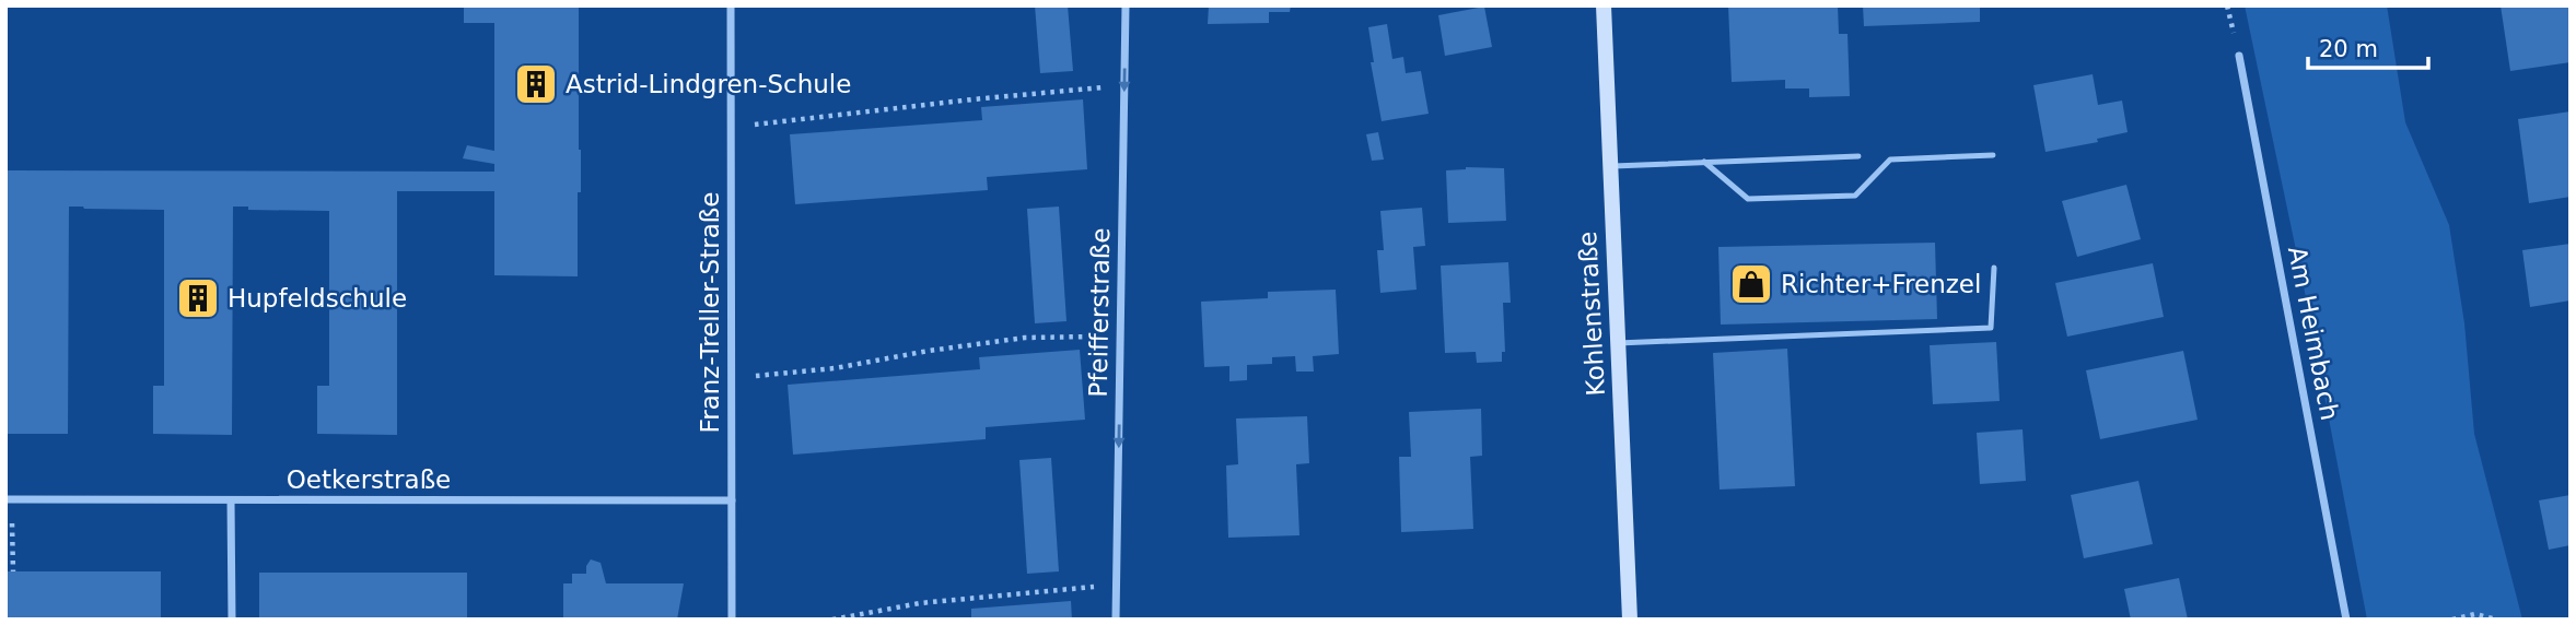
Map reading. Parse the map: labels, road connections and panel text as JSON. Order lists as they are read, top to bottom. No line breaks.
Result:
{"streets":{"main road":["Kohlenstraße"],"street":["Franz-Treller-Straße","Pfeifferstraße","Am Heimbach","Oetkerstraße"]},"crossings":[["Franz-Treller-Straße","Oetkerstraße"]],"one_way":["Pfeifferstraße"],"places":{"building":["Astrid-Lindgren-Schule","Hupfeldschule"],"shop":["Richter+Frenzel"]},"scale_bar":"20 m"}
